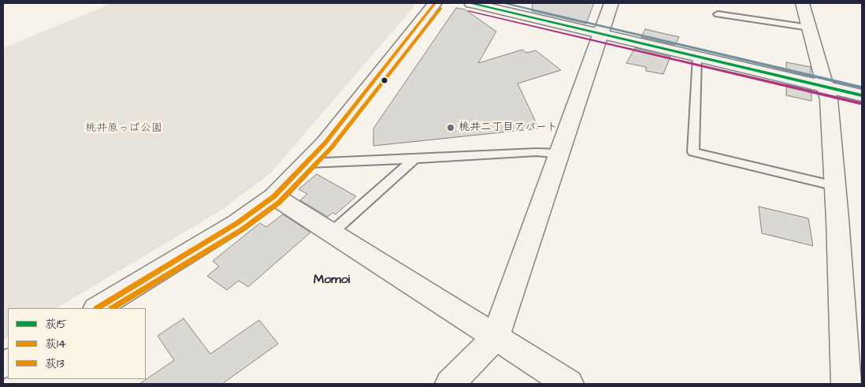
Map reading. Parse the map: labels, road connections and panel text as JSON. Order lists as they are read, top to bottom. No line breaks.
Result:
{"districts":["Momoi"],"parks":["桃井原っぱ公園"],"places":["桃井二丁目アパート"],"lines":["transit line 荻15","transit line 荻14","transit line 荻13"],"legend":["荻15","荻14","荻13"]}
